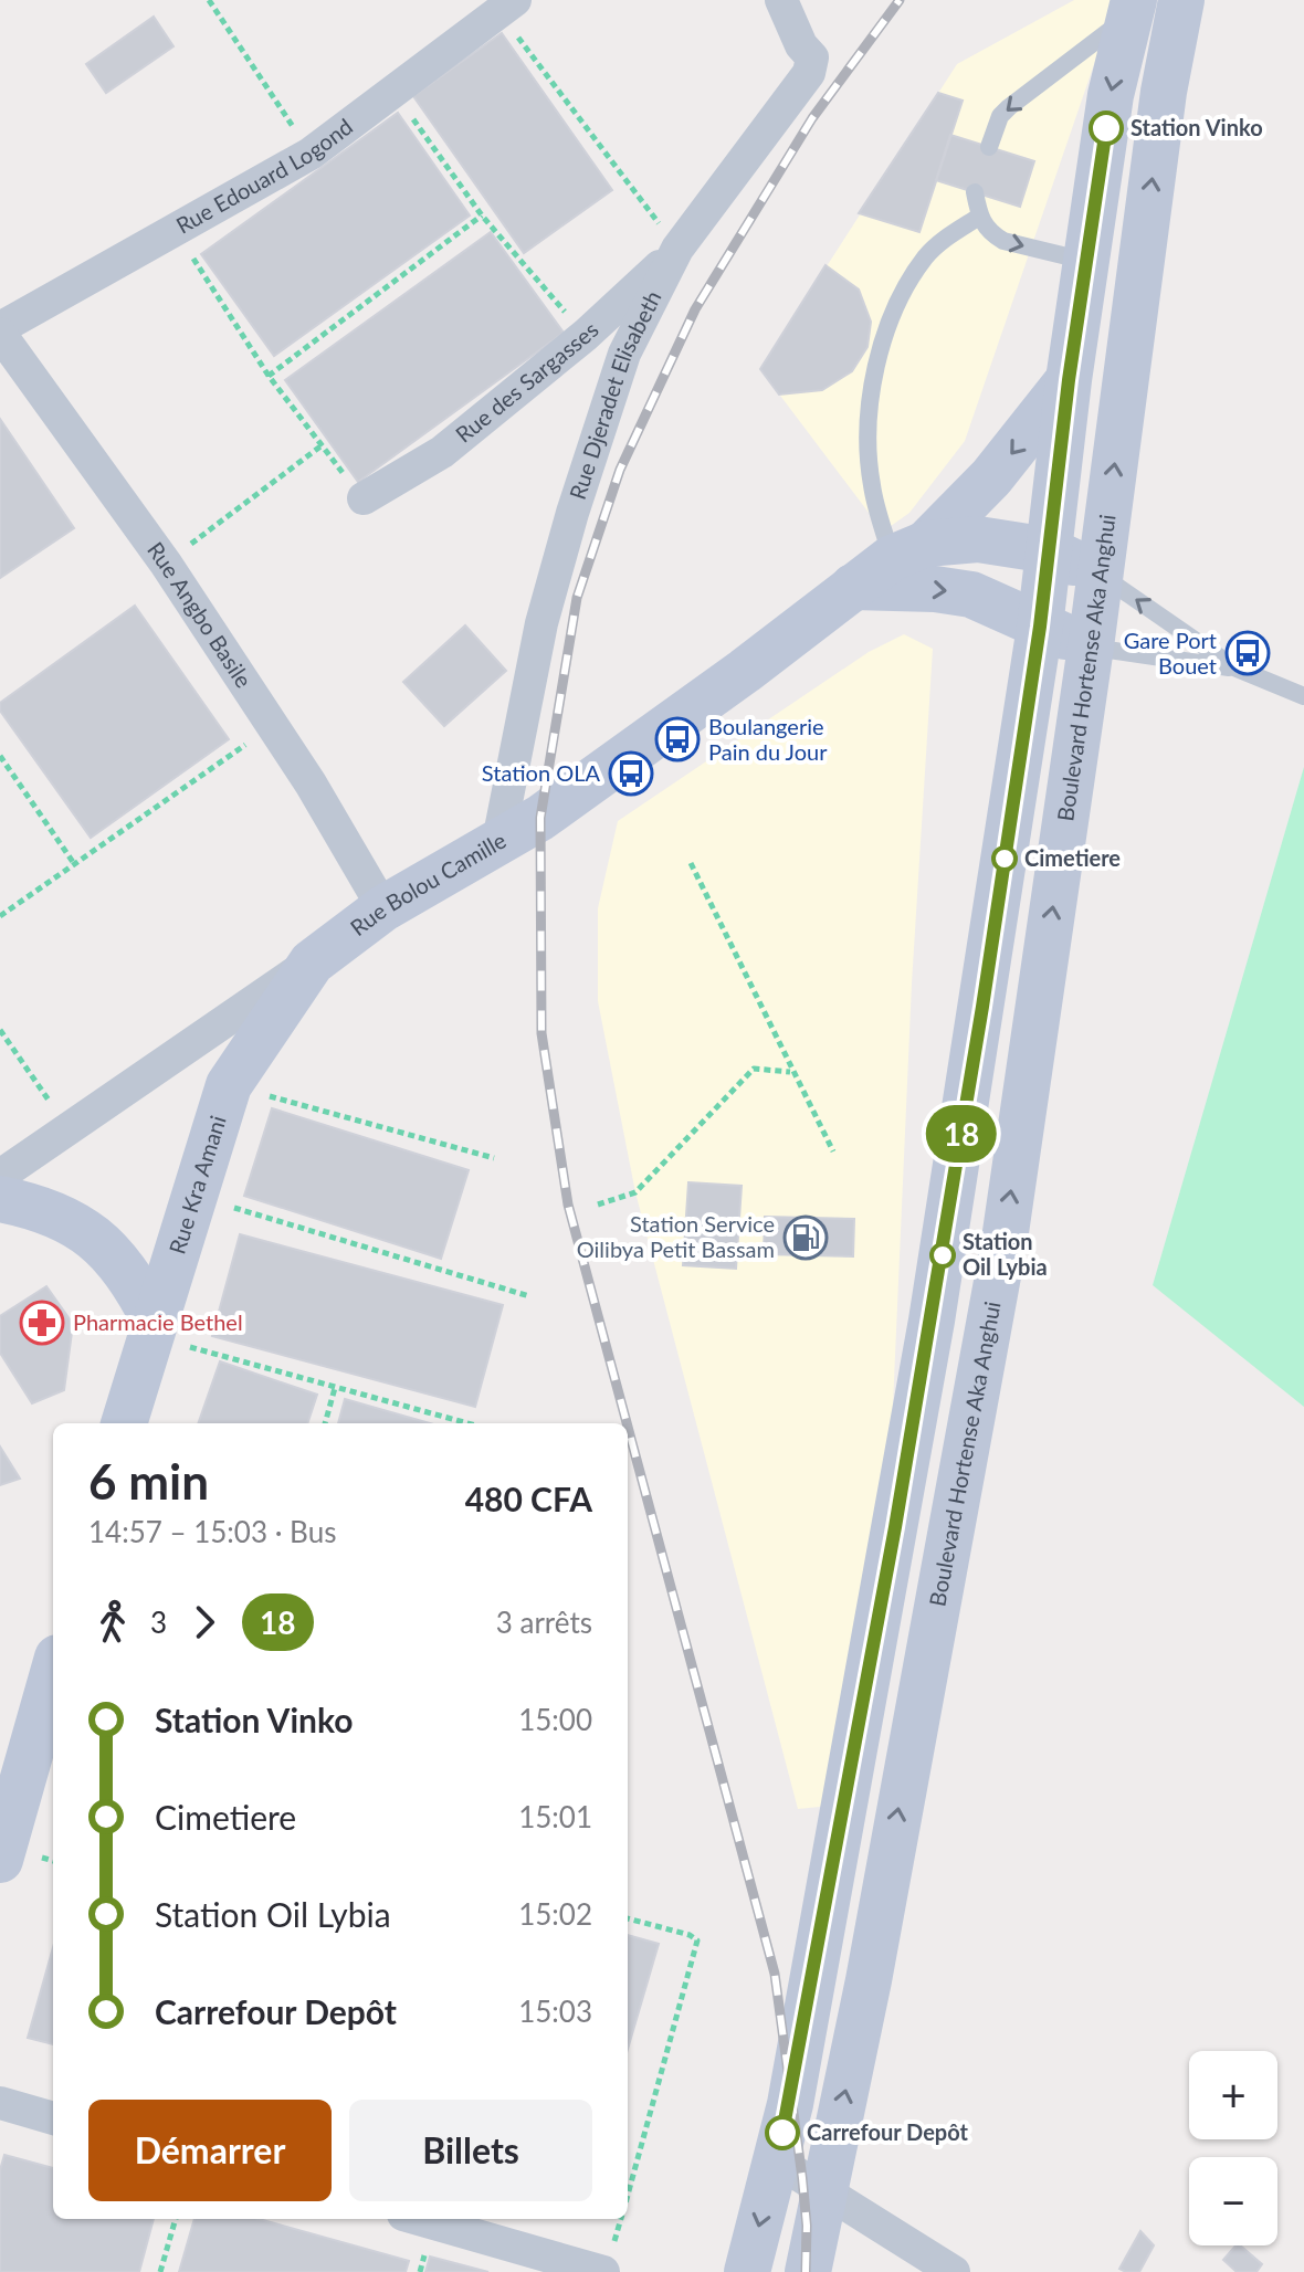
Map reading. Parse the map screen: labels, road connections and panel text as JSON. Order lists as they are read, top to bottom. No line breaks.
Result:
{"streets":{"main road":["Boulevard Hortense Aka Anghui","Rue Bolou Camille","Rue Kra Amani"],"street":["Rue Edouard Logond","Rue des Sargasses","Rue Djeradet Elisabeth","Rue Angbo Basile"]},"crossings":[["Rue Edouard Logond","Rue Angbo Basile"],["Rue des Sargasses","Rue Djeradet Elisabeth"],["Rue Djeradet Elisabeth","Rue Bolou Camille"],["Rue Angbo Basile","Rue Bolou Camille"],["Rue Bolou Camille","Rue Kra Amani"]],"places":{"other":["Station Vinko","Cimetiere","Station Oil Lybia","Carrefour Depôt"],"bus stop":["Gare Port Bouet","Boulangerie Pain du Jour","Station OLA"],"fuel station":["Station Service Oilibya Petit Bassam"],"pharmacy":["Pharmacie Bethel"]},"lines":["bus line 18"],"page":{"on_map":"18","heading":["6 min","14:57 – 15:03 · Bus","480 CFA"],"legs":["3","18","3 arrêts"],"list":[{"name":"Station Vinko","value":"15:00"},{"name":"Cimetiere","value":"15:01"},{"name":"Station Oil Lybia","value":"15:02"},{"name":"Carrefour Depôt","value":"15:03"}],"map_buttons":["+","−"],"buttons":["Démarrer","Billets"]}}
